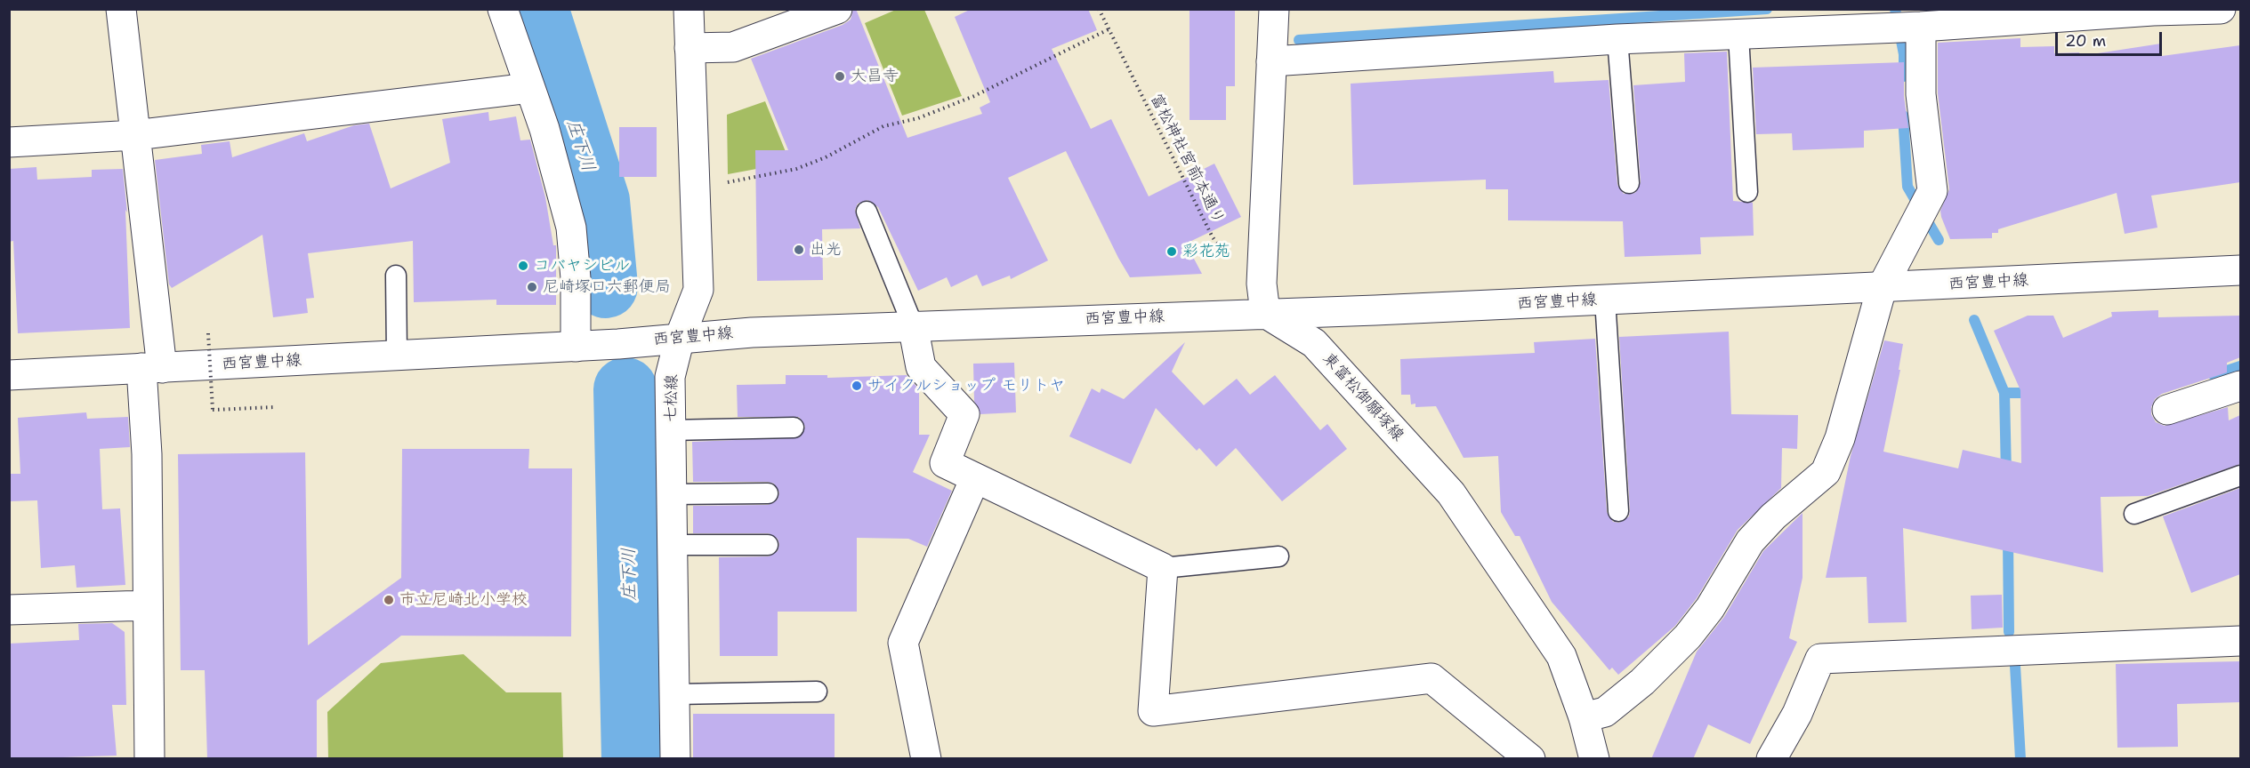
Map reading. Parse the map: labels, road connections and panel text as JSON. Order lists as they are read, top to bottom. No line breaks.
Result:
{"streets":{"street":["西宮豊中線","東富松御願塚線","七松線"],"path":["富松神社宮前本通り"]},"crossings":[["西宮豊中線","東富松御願塚線"],["西宮豊中線","七松線"]],"water":["庄下川"],"places":["大昌寺","出光","彩花苑","コバヤシビル","尼崎塚口六郵便局","サイクルショップ モリトヤ","市立尼崎北小学校"],"scale_bar":"20 m"}
